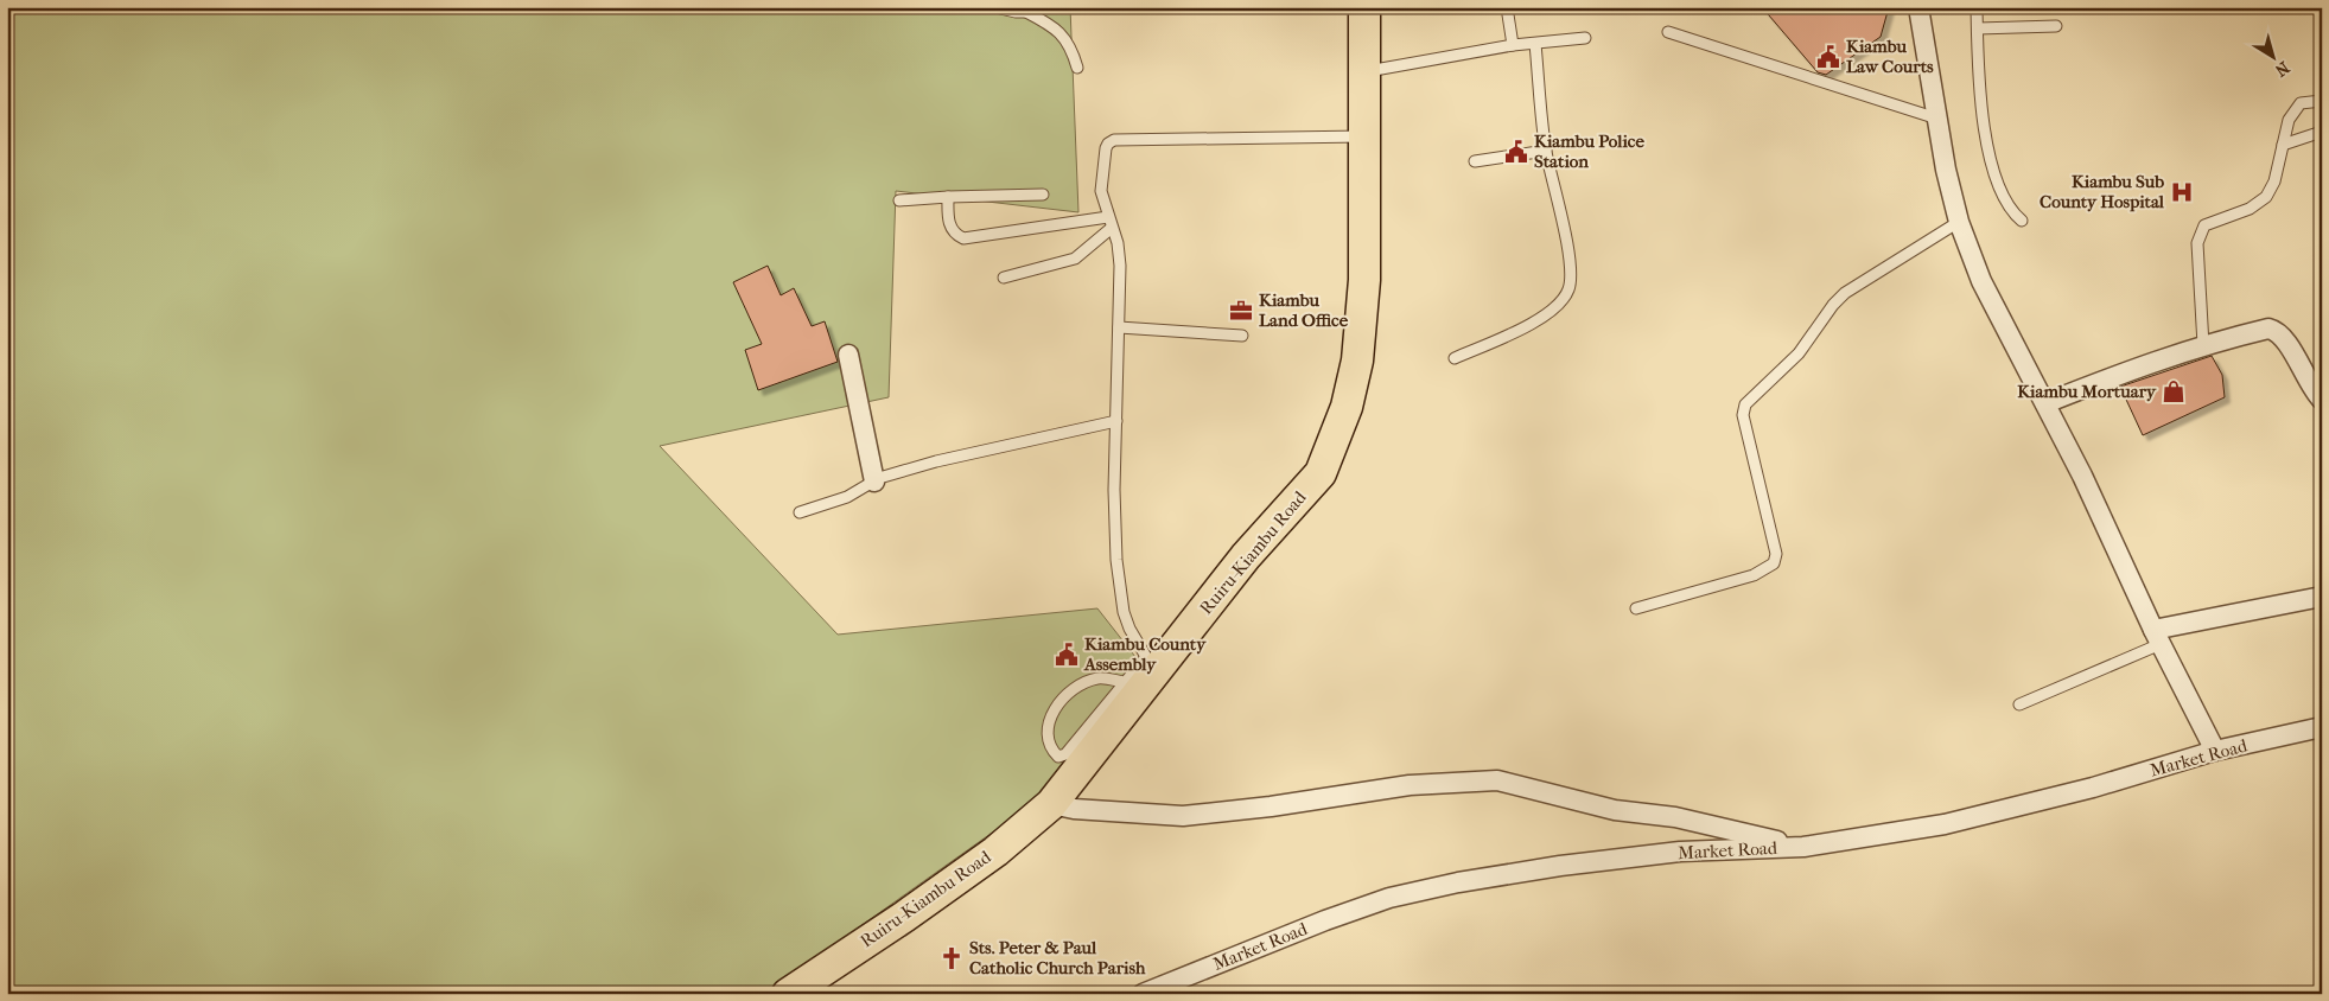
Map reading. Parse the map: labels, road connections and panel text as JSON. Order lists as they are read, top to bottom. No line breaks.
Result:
{"streets":{"main road":["Ruiru-Kiambu Road"],"street":["Market Road"]},"places":{"public building":["Kiambu Law Courts","Kiambu Police Station","Kiambu County Assembly"],"hospital":["Kiambu Sub County Hospital"],"office":["Kiambu Land Office"],"shop":["Kiambu Mortuary"],"church":["Sts. Peter & Paul Catholic Church Parish"]},"north":"bottom right"}
